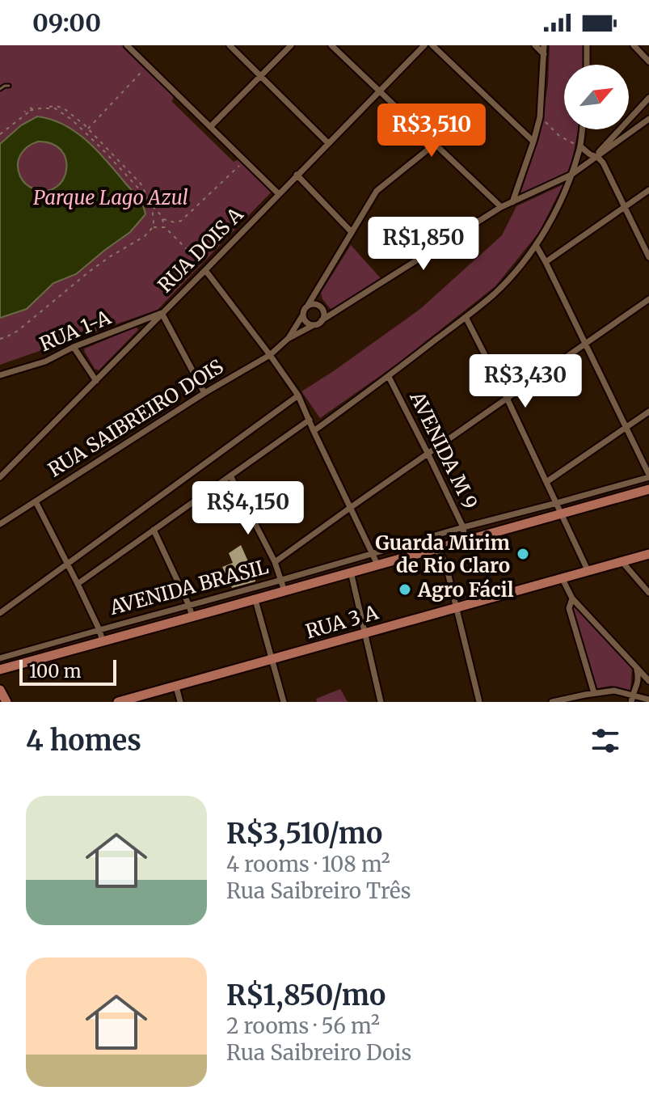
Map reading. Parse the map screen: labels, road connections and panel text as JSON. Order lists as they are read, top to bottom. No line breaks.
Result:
{"streets":{"main road":["AVENIDA BRASIL","RUA 3 A"],"street":["RUA DOIS A","RUA 1-A","RUA SAIBREIRO DOIS","AVENIDA M 9"]},"crossings":[["RUA DOIS A","RUA 1-A"],["AVENIDA M 9","AVENIDA BRASIL"]],"parks":["Parque Lago Azul"],"places":["Guarda Mirim de Rio Claro","Agro Fácil"],"scale_bar":"100 m","north":"top right","page":{"status":"09:00","price":["R$3,510","R$1,850","R$3,430","R$4,150"],"scale":"100 m","heading":"4 homes","list":[{"name":"R$3,510/mo","note":"4 rooms · 108 m² · Rua Saibreiro Três"},{"name":"R$1,850/mo","note":"2 rooms · 56 m² · Rua Saibreiro Dois"}]}}
